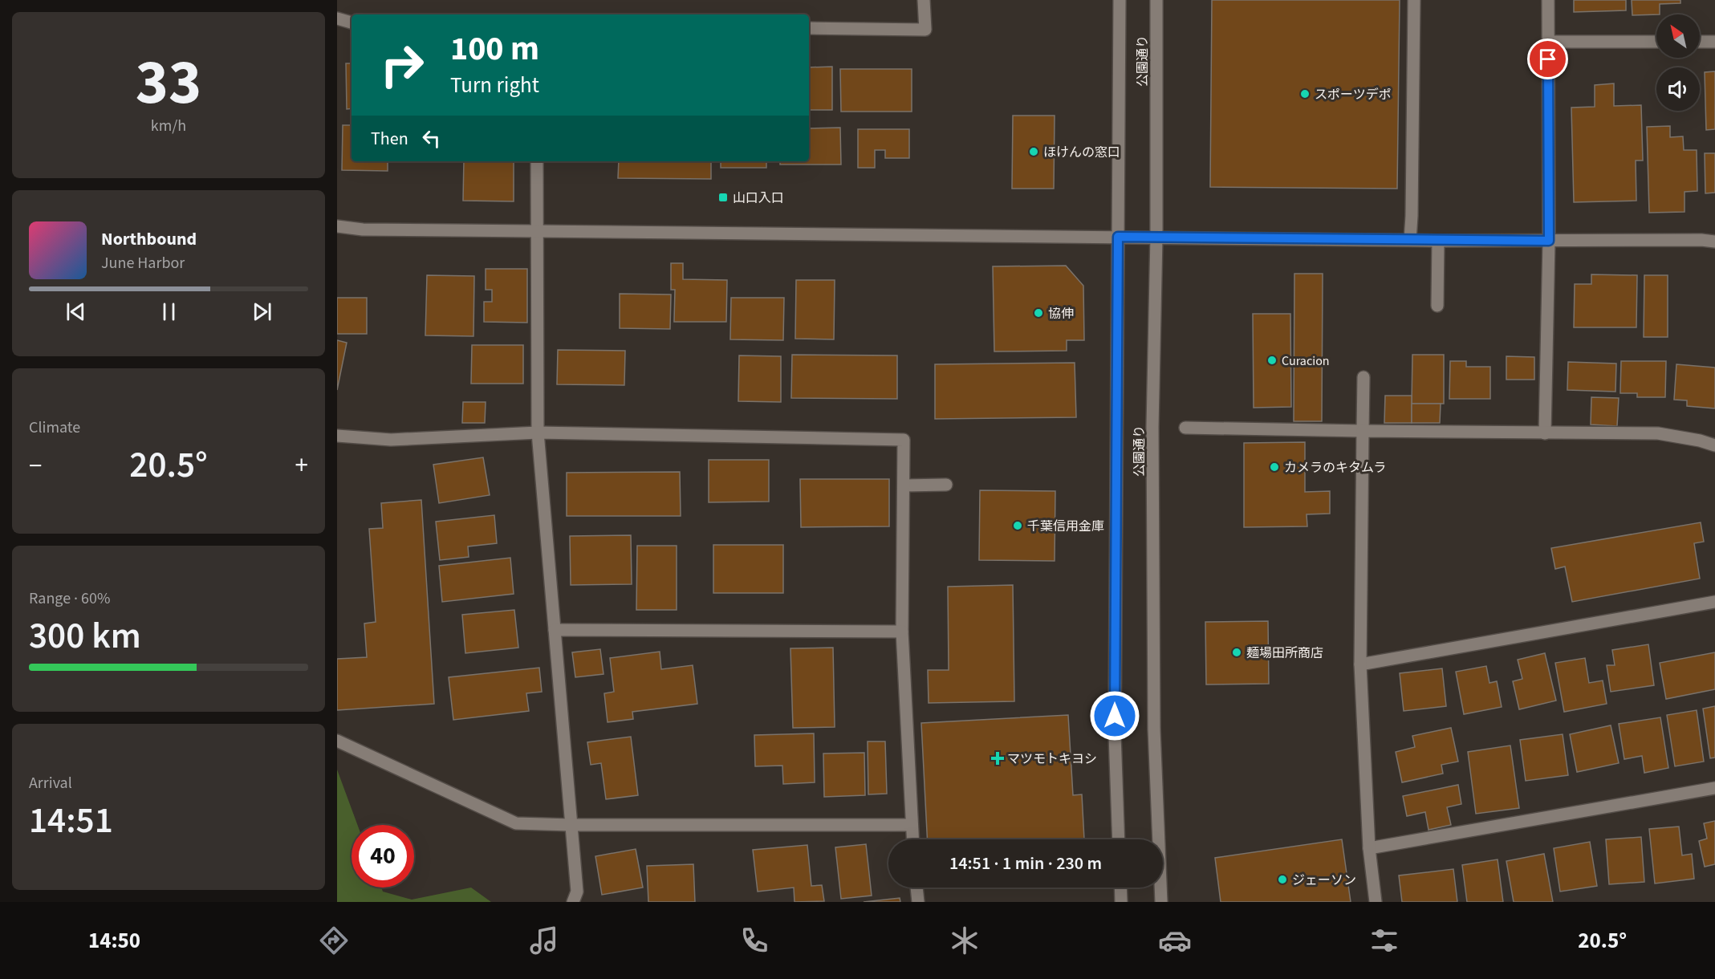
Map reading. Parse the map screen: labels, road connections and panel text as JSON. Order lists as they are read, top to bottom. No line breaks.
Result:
{"streets":{"street":["公園通り"]},"places":{"other":["スポーツデポ","ほけんの窓口","協伸","Curacion","カメラのキタムラ","千葉信用金庫","麺場田所商店","ジェーソン"],"transit":["山口入口"],"health":["マツモトキヨシ"]},"north":"top left","page":{"tile":[["33","km/h"],"Climate",["Range · 60%","300 km"],["Arrival","14:51"]],"turn":["100 m","Turn right"],"then":"Then","song":["Northbound","June Harbor"],"heat":["−","20.5°","+"],"limit":"40","trip":"14:51 · 1 min · 230 m","tabs":["14:50","20.5°"]}}
